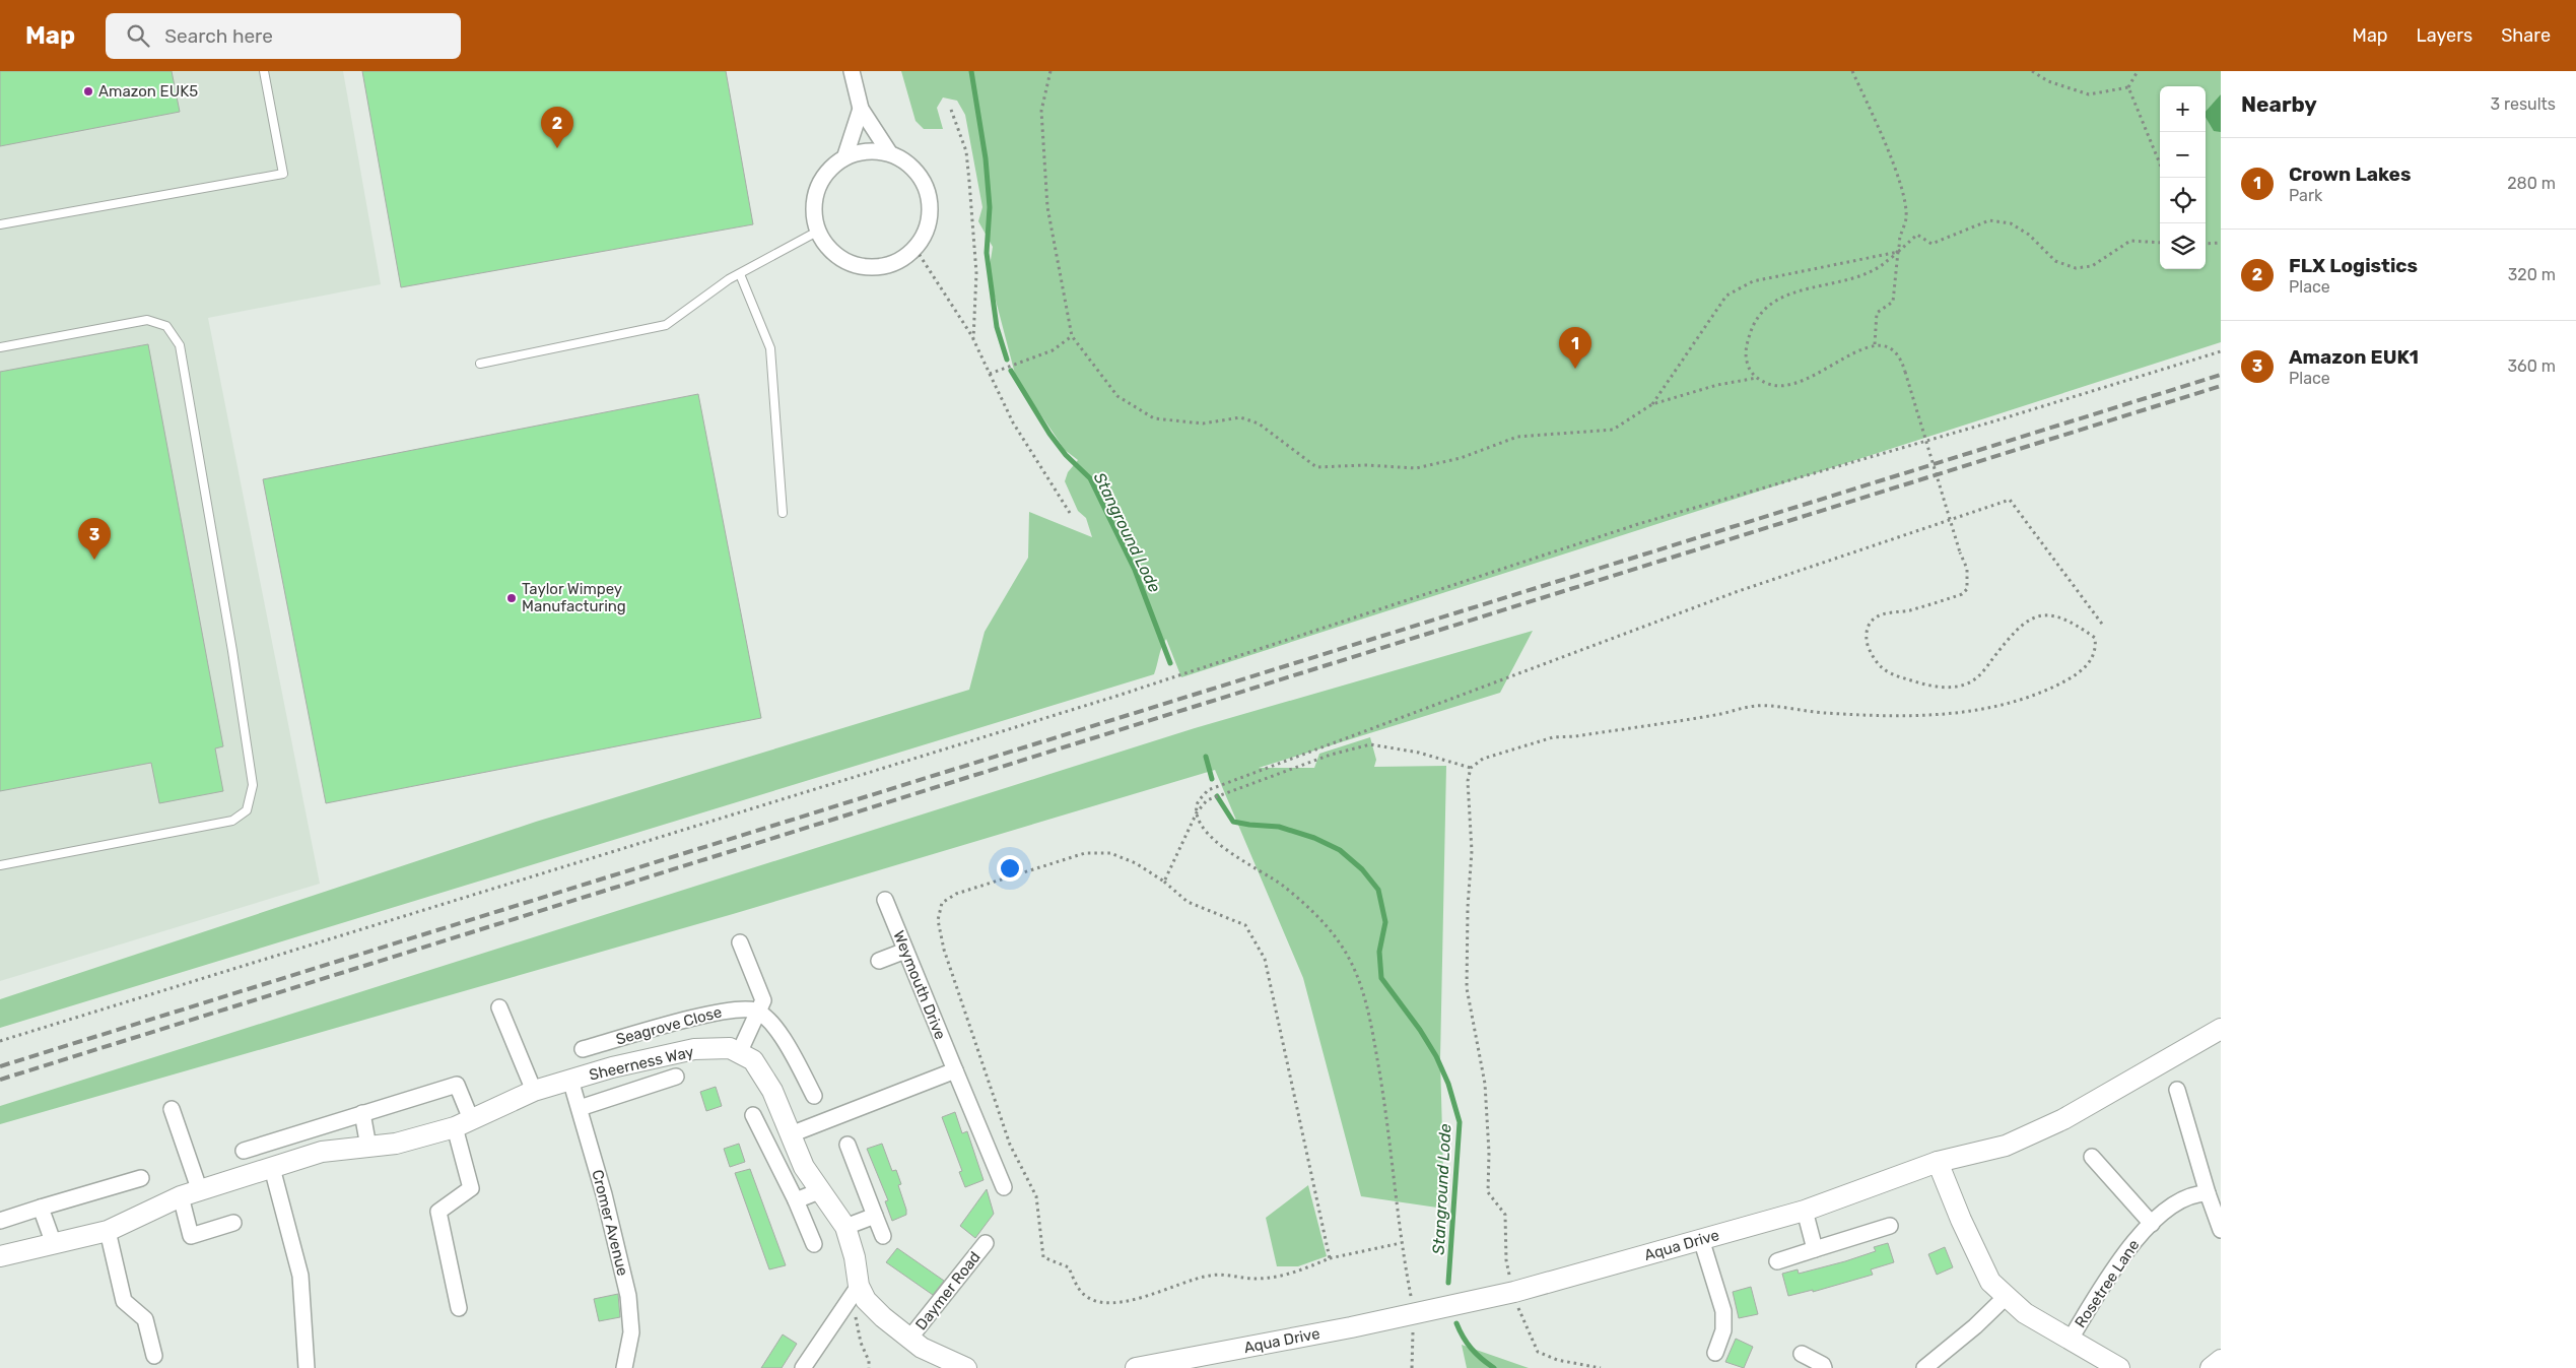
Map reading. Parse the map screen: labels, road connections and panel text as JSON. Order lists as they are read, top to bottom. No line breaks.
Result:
{"streets":{"street":["Weymouth Drive","Seagrove Close","Sheerness Way","Cromer Avenue","Aqua Drive","Rosetree Lane","Daymer Road"]},"crossings":[["Sheerness Way","Cromer Avenue"]],"water":["Stanground Lode"],"places":["Amazon EUK5","Taylor Wimpey Manufacturing"],"page":{"header":"Map","search":"Search here","nav":["Map","Layers","Share"],"heading":["Nearby","3 results"],"map_buttons":["+","−"],"pins":["2","1","3"],"list":[{"mark":"1","name":"Crown Lakes","note":"Park","value":"280 m"},{"mark":"2","name":"FLX Logistics","note":"Place","value":"320 m"},{"mark":"3","name":"Amazon EUK1","note":"Place","value":"360 m"}]}}
